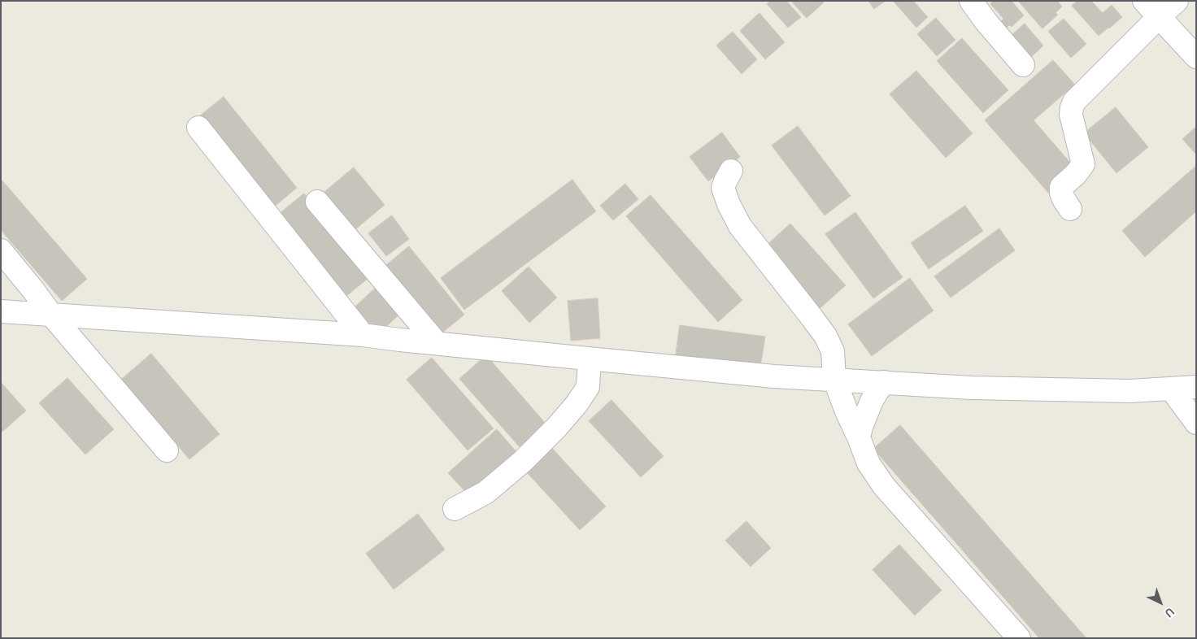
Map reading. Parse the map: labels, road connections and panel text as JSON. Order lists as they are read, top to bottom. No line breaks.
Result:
{"north":"bottom right"}
